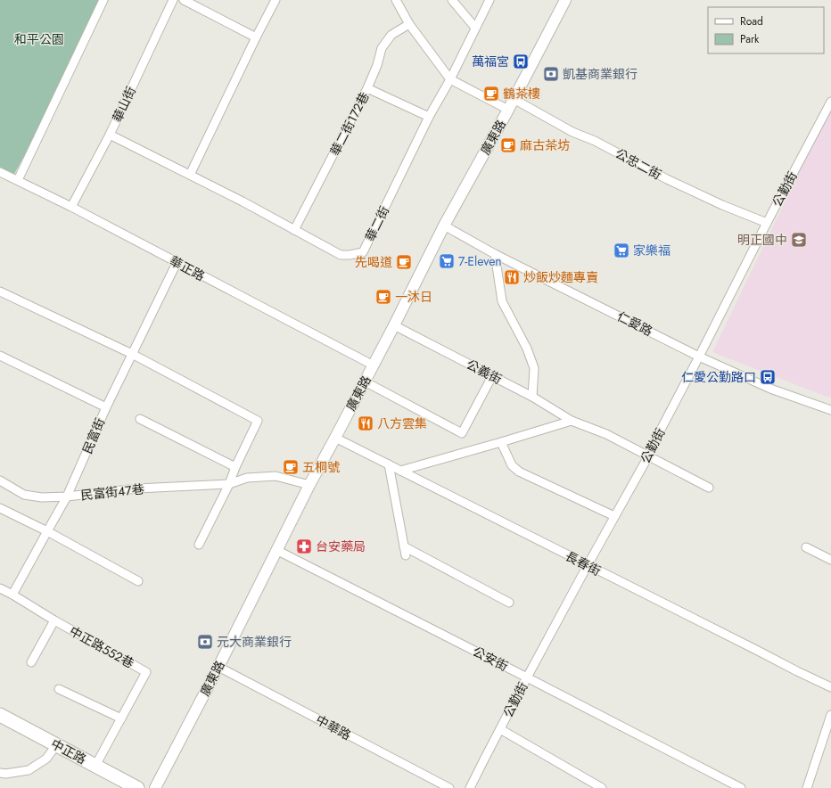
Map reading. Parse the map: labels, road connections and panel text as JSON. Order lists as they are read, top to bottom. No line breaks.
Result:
{"streets":{"main road":["中正路"],"street":["華山街","華二街172巷","廣東路","公忠二街","公勤街","華二街","華正路","仁愛路","公義街","民富街","民富街47巷","長春街","中正路552巷","公安街","中華路"]},"crossings":[["華山街","華二街"],["華山街","華正路"],["華二街172巷","華二街"],["廣東路","公忠二街"],["廣東路","華正路"],["廣東路","仁愛路"],["廣東路","公義街"],["廣東路","民富街47巷"],["廣東路","長春街"],["廣東路","公安街"],["廣東路","中華路"],["公忠二街","公勤街"],["公勤街","仁愛路"],["公勤街","公義街"],["公勤街","長春街"],["公勤街","公安街"],["華正路","民富街"],["民富街","民富街47巷"],["民富街","中正路552巷"],["中正路552巷","中正路"]],"parks":["和平公園"],"places":{"bus stop":["萬福宮","仁愛公勤路口"],"bank":["凱基商業銀行","元大商業銀行"],"cafe":["鶴茶樓","麻古茶坊","先喝道","一沐日","五桐號"],"school or university":["明正國中"],"supermarket":["家樂福","7-Eleven"],"restaurant":["炒飯炒麵專賣","八方雲集"],"pharmacy":["台安藥局"]},"legend":["Road","Park"]}
